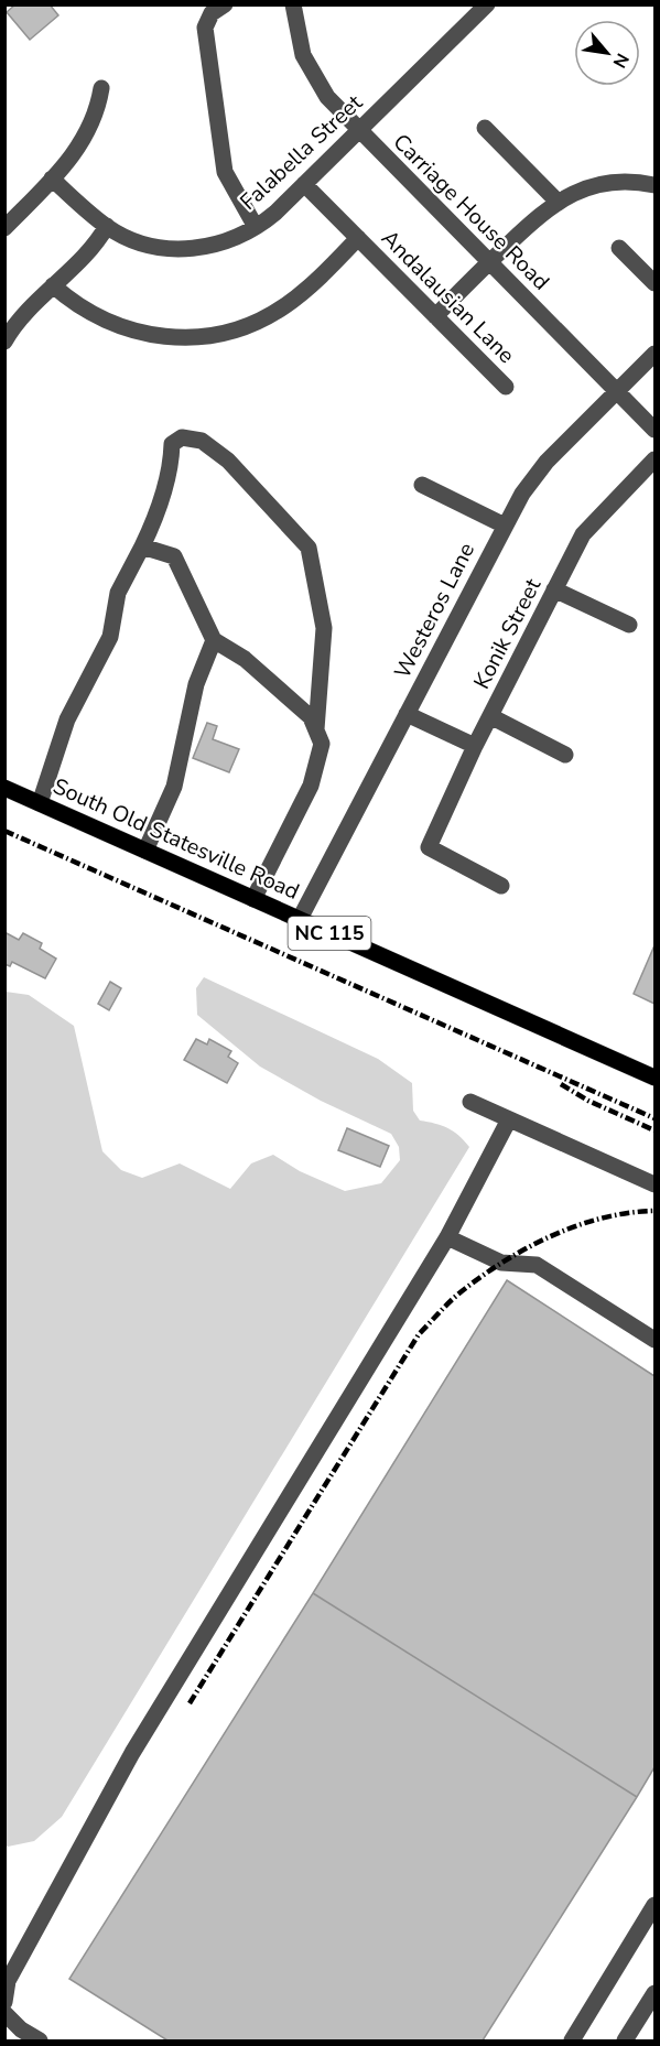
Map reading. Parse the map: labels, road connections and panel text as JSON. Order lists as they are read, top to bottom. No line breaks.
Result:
{"streets":{"main road":["South Old Statesville Road","NC 115"],"street":["Falabella Street","Carriage House Road","Andalausian Lane","Westeros Lane","Konik Street"]},"crossings":[["Falabella Street","Carriage House Road"],["Falabella Street","Andalausian Lane"],["Carriage House Road","Westeros Lane"],["Westeros Lane","South Old Statesville Road"]],"north":"bottom right"}
